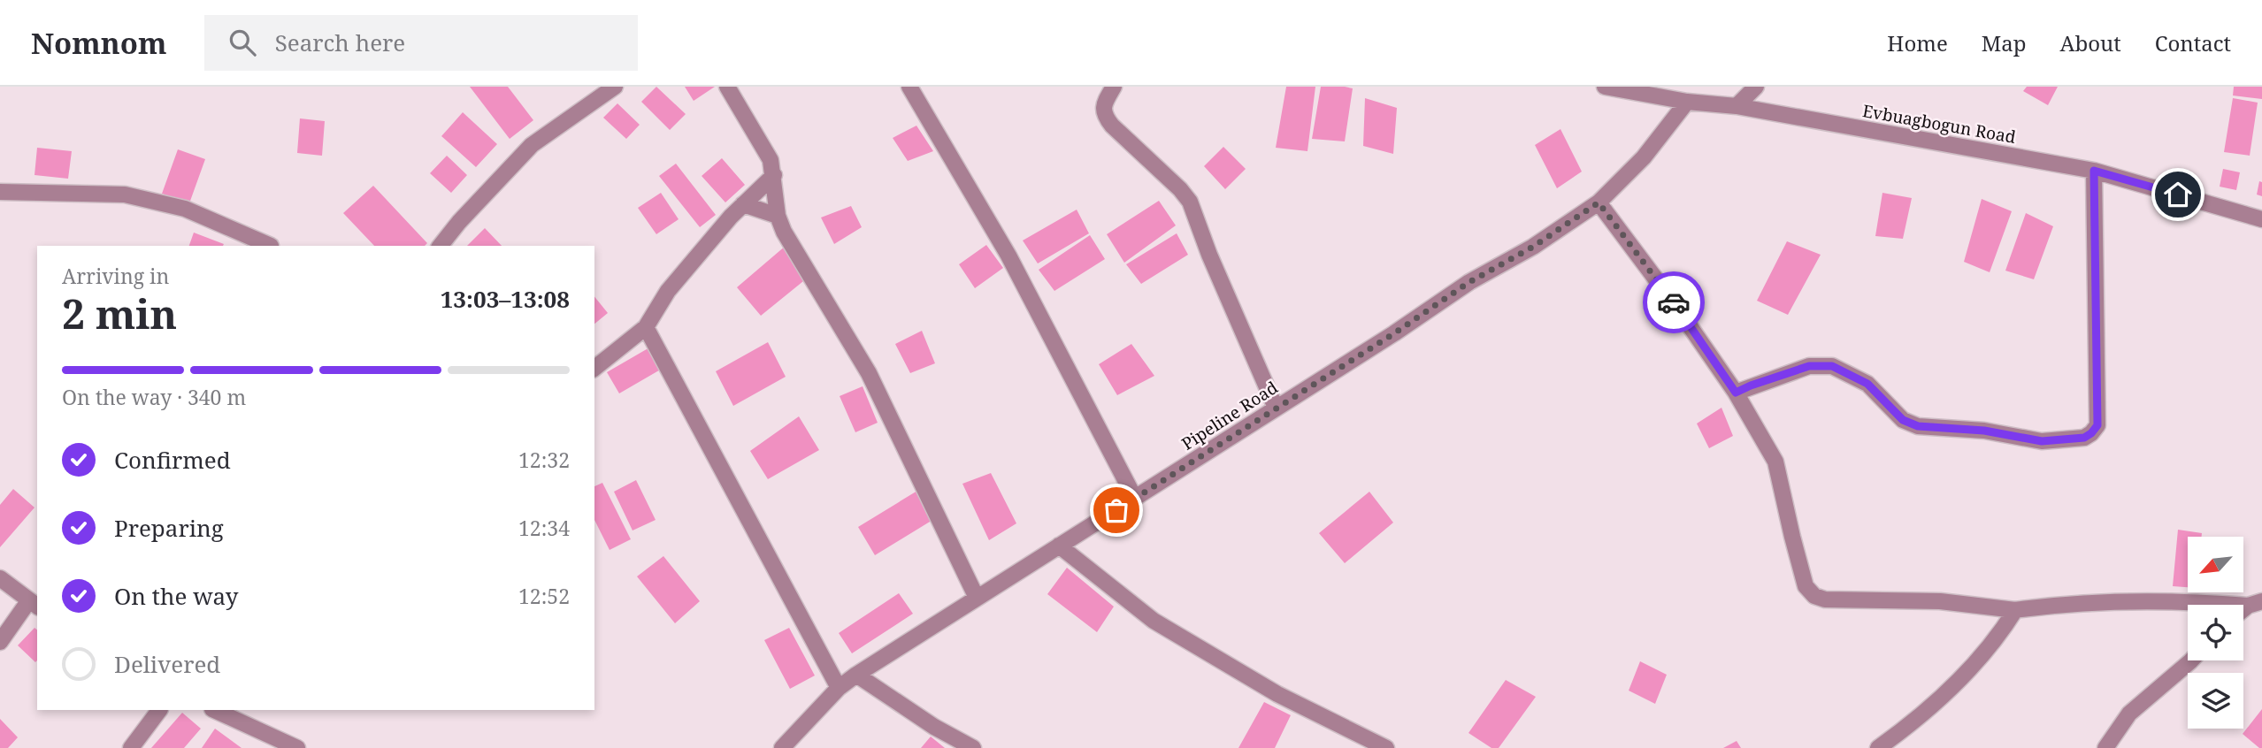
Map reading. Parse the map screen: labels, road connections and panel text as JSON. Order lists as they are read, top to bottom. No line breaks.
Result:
{"streets":{"street":["Evbuagbogun Road","Pipeline Road"]},"crossings":[["Evbuagbogun Road","Pipeline Road"]],"north":"bottom left","page":{"header":"Nomnom","search":"Search here","nav":["Home","Map","About","Contact"],"heading":["2 min","Arriving in","13:03–13:08"],"bar":"On the way · 340 m","list":[["Confirmed","12:32"],["Preparing","12:34"],["On the way","12:52"],"Delivered"]}}
